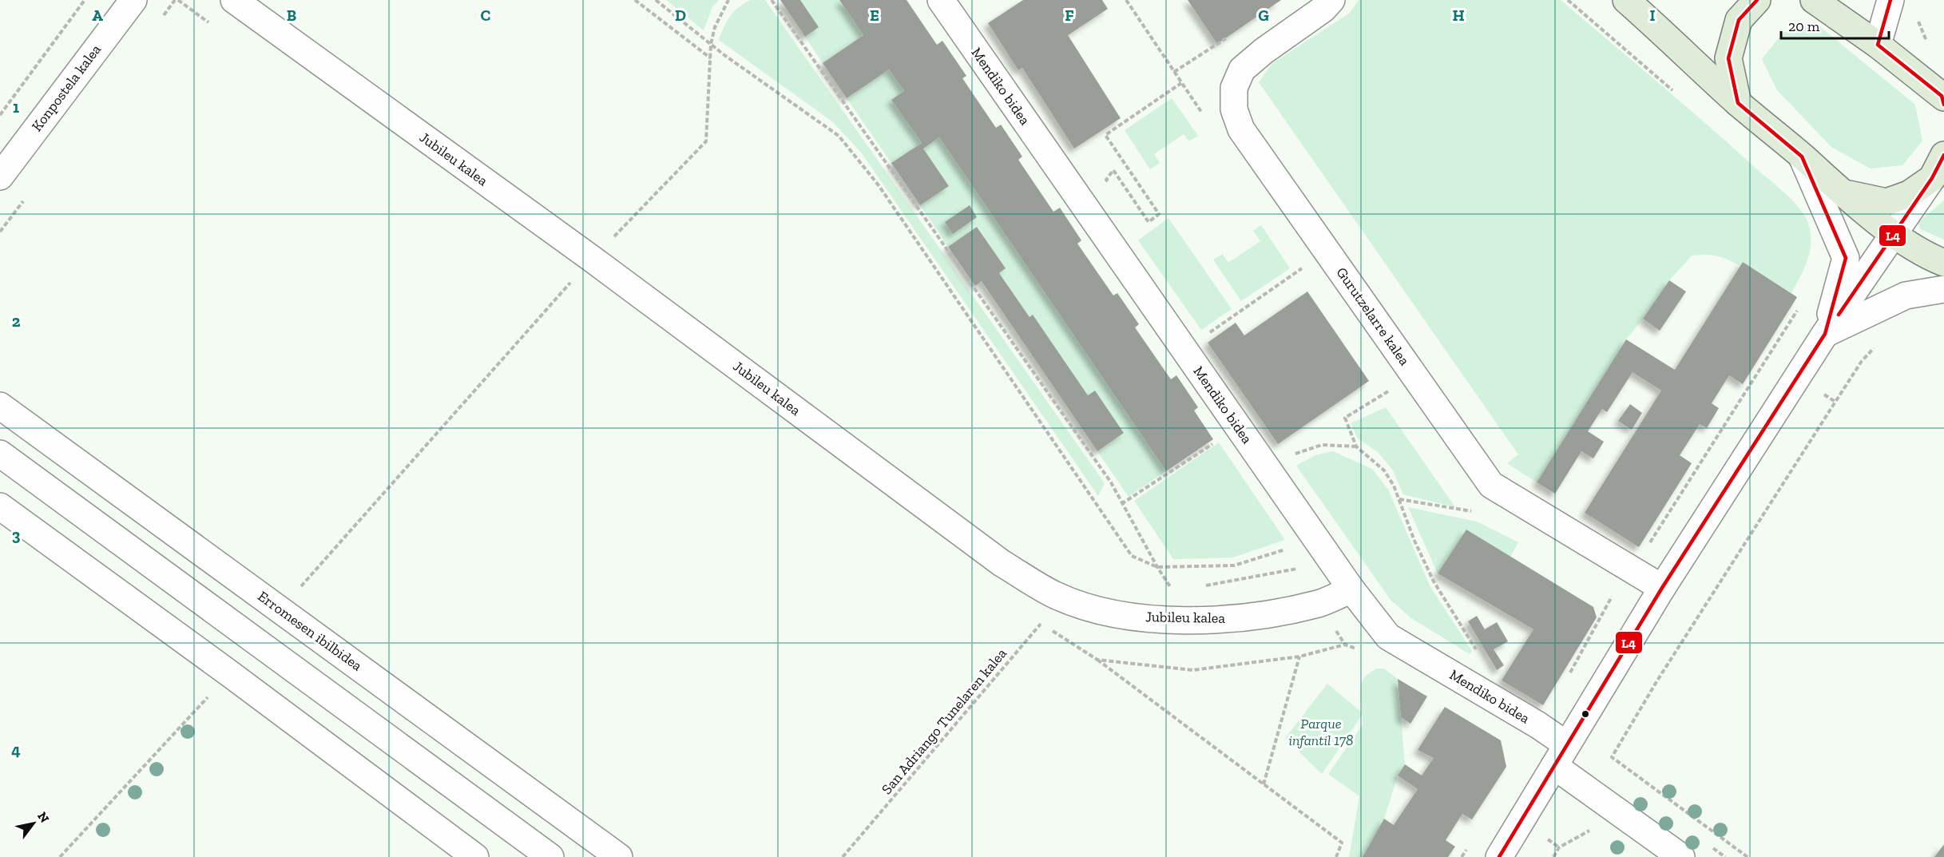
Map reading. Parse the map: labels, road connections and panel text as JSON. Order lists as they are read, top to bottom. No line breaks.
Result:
{"streets":{"street":["Mendiko bidea","Konpostela kalea","Jubileu kalea","Gurutzelarre kalea","Erromesen ibilbidea"],"path":["San Adriango Tunelaren kalea"]},"crossings":[["Mendiko bidea","Jubileu kalea"],["Jubileu kalea","San Adriango Tunelaren kalea"]],"parks":["Parque infantil 178"],"lines":["transit line L4"],"scale_bar":"20 m","north":"top right","grid":{"columns":["A","B","C","D","E","F","G","H","I"],"rows":["1","2","3","4"]}}
